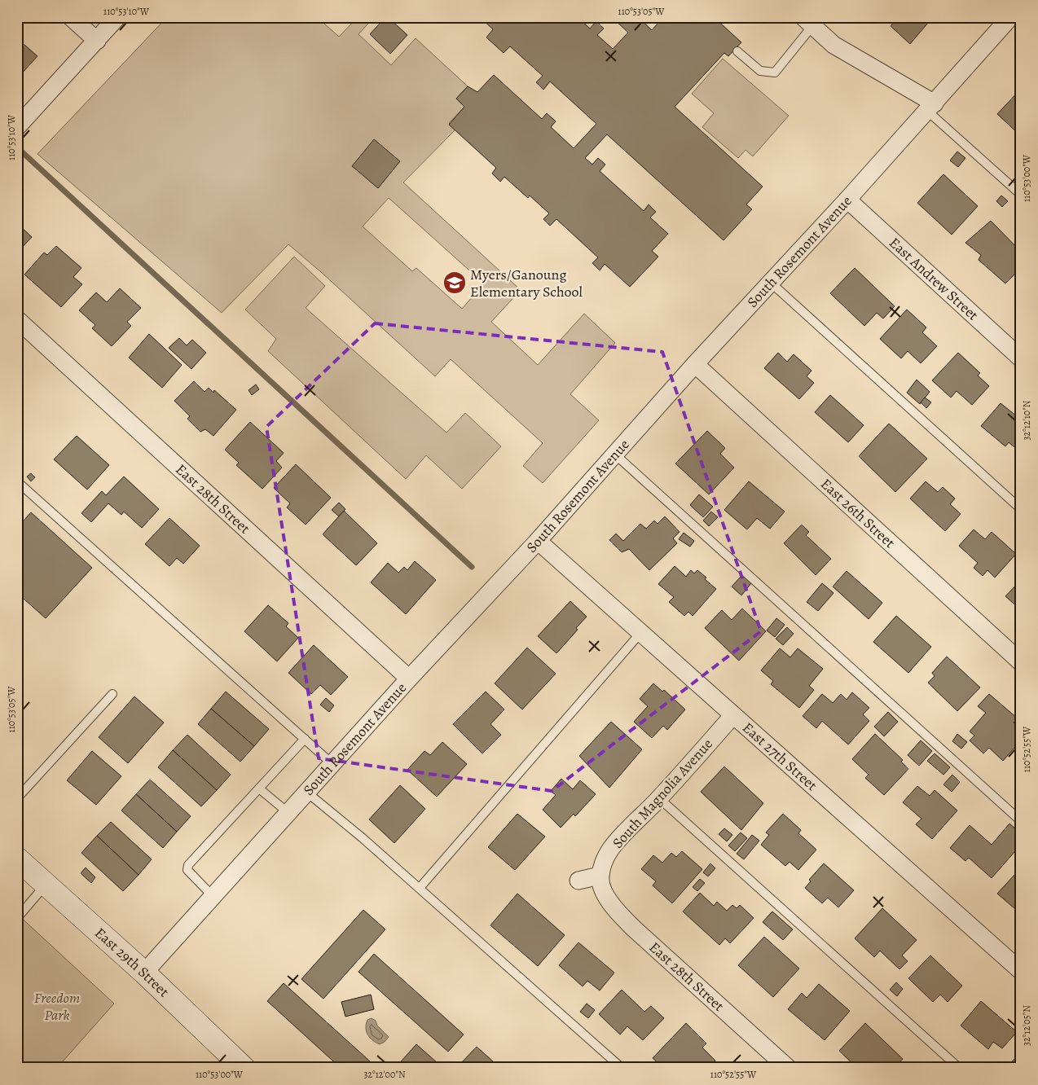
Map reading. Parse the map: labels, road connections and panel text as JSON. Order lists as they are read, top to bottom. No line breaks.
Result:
{"streets":{"street":["South Rosemont Avenue","East Andrew Street","East 28th Street","East 26th Street","East 27th Street","South Magnolia Avenue","East 29th Street"]},"crossings":[["South Rosemont Avenue","East Andrew Street"],["South Rosemont Avenue","East 28th Street"],["South Rosemont Avenue","East 26th Street"],["South Rosemont Avenue","East 27th Street"],["South Rosemont Avenue","East 29th Street"],["East 28th Street","South Magnolia Avenue"],["East 27th Street","South Magnolia Avenue"]],"parks":["Freedom Park"],"places":{"school or university":["Myers/Ganoung Elementary School"]},"coordinates":["110°53'10\"W","110°53'05\"W","110°53'00\"W","32°12'10\"N","110°52'55\"W","32°12'05\"N","32°12'00\"N"]}
